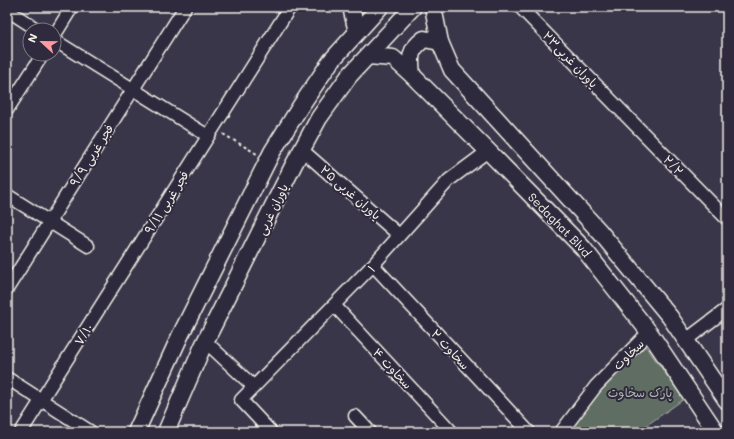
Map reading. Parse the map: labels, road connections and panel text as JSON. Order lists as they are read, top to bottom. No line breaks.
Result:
{"streets":{"main road":["یاوران غربی","Sedaghat Blvd"],"street":["یاوران غربی۲۳","۹/۹ فجر غربی","۲/۲","یاوران غربی ۲۵","۹/۱۱ فجر غربی","۱","۷/۱۰","سخاوت ۲","سخاوت","سخاوت ۴"]},"crossings":[["یاوران غربی۲۳","۲/۲"],["یاوران غربی ۲۵","یاوران غربی"],["یاوران غربی ۲۵","۱"],["۹/۱۱ فجر غربی","۷/۱۰"],["یاوران غربی","Sedaghat Blvd"],["Sedaghat Blvd","۱"],["Sedaghat Blvd","سخاوت"],["۱","سخاوت ۲"],["۱","سخاوت ۴"]],"parks":["پارک سخاوت"],"north":"left"}
